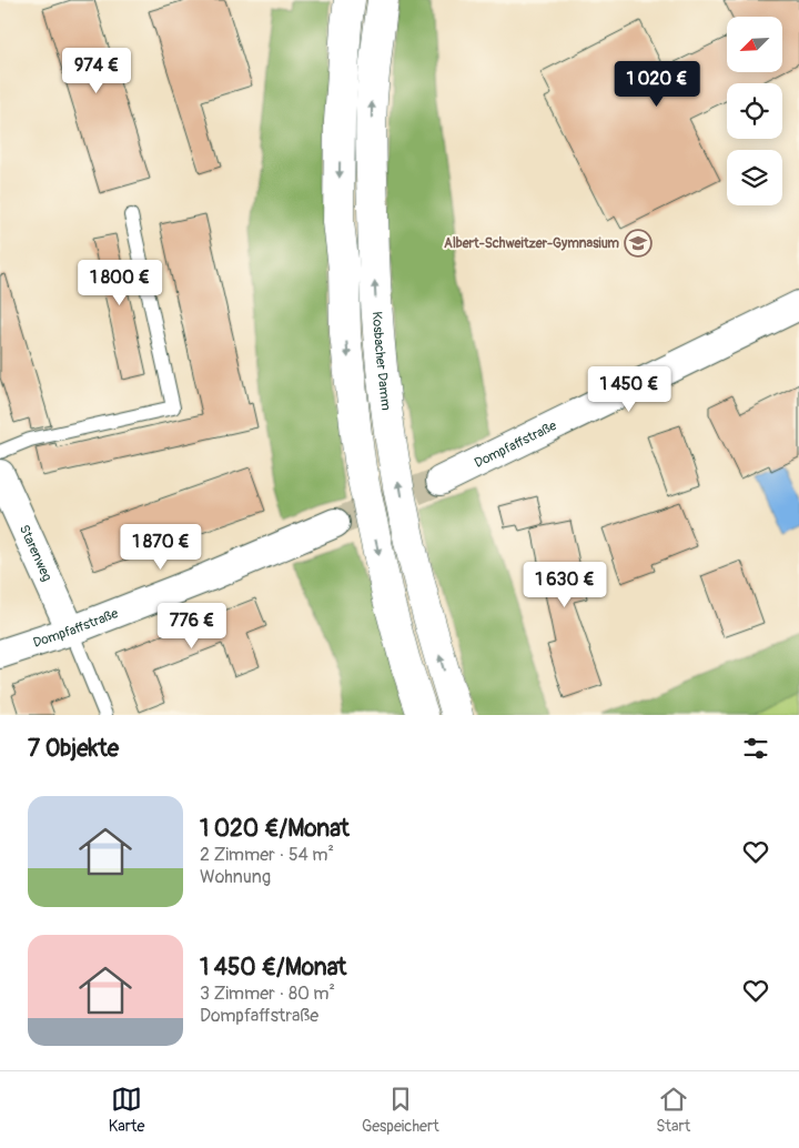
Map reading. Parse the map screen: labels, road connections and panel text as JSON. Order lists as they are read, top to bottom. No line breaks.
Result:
{"streets":{"street":["Kosbacher Damm","Dompfaffstraße","Starenweg"]},"crossings":[["Dompfaffstraße","Starenweg"]],"places":{"school or university":["Albert-Schweitzer-Gymnasium"]},"north":"bottom left","page":{"price":["974 €","1 020 €","1 800 €","1 450 €","1 870 €","1 630 €","776 €"],"heading":"7 Objekte","list":[{"name":"1 020 €/Monat","note":"2 Zimmer · 54 m² · Wohnung"},{"name":"1 450 €/Monat","note":"3 Zimmer · 80 m² · Dompfaffstraße"}],"tabs":["Karte","Gespeichert","Start"]}}
